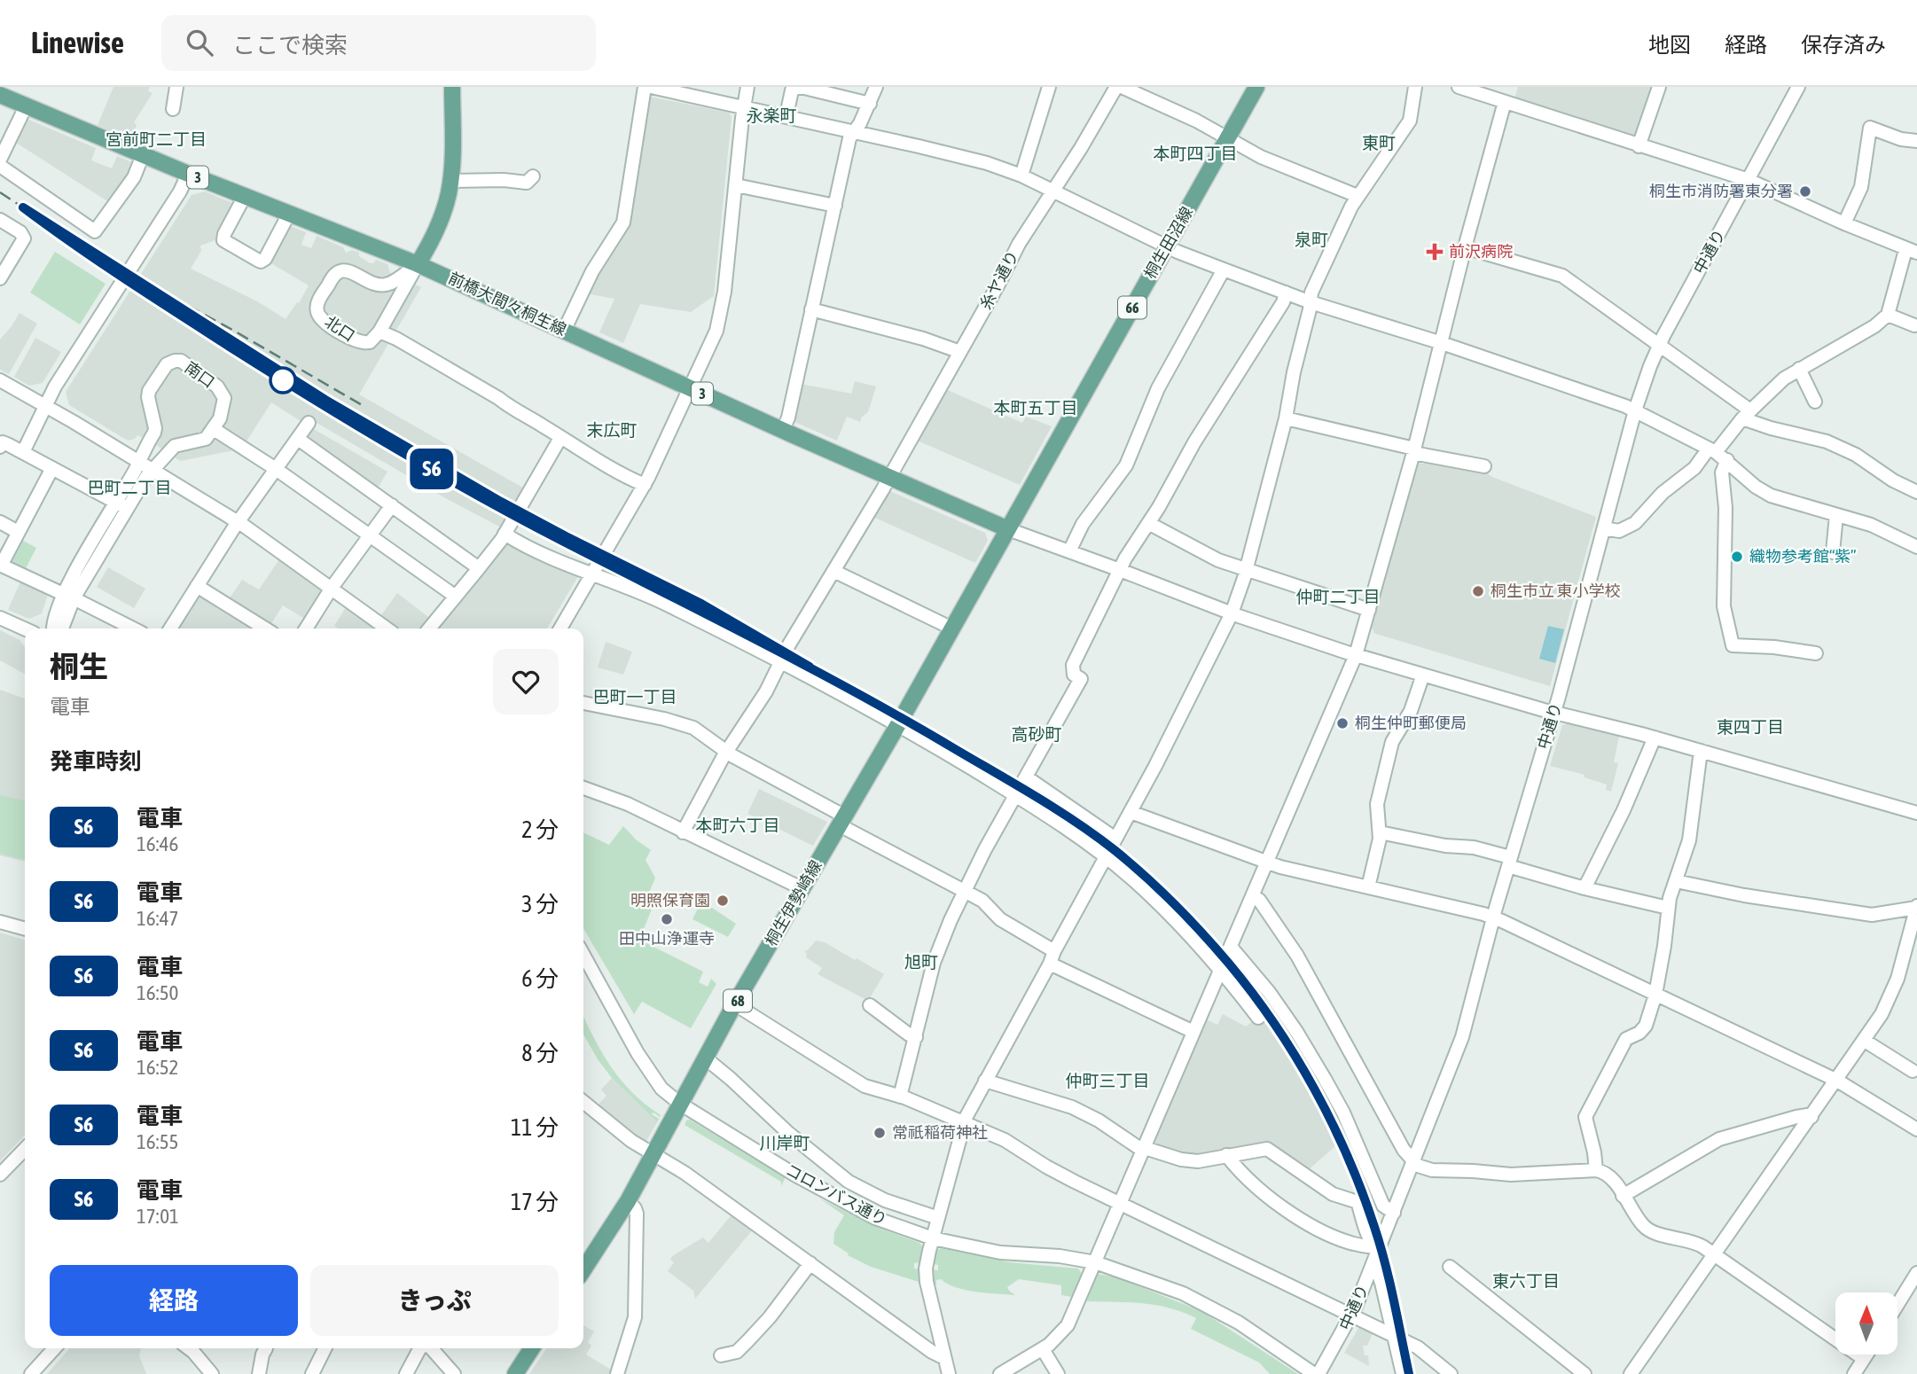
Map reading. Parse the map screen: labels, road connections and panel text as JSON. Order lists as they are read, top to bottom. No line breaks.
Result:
{"streets":{"main road":["3","桐生田沼線","前橋大間々桐生線","66","桐生伊勢崎線","68"],"street":["中通り","糸ヤ通り","北口","南口","コロンバス通り"]},"crossings":[["桐生田沼線","前橋大間々桐生線"],["桐生田沼線","桐生伊勢崎線"],["中通り","コロンバス通り"],["糸ヤ通り","前橋大間々桐生線"],["前橋大間々桐生線","北口"],["前橋大間々桐生線","桐生伊勢崎線"],["桐生伊勢崎線","コロンバス通り"]],"districts":["永楽町","宮前町二丁目","東町","本町四丁目","泉町","本町五丁目","末広町","巴町二丁目","仲町二丁目","巴町一丁目","東四丁目","高砂町","本町六丁目","旭町","仲町三丁目","川岸町","東六丁目"],"places":{"other":["桐生市消防署東分署","織物参考館“紫”","桐生市立 東小学校","桐生仲町郵便局","明照保育園","田中山浄運寺","常祇稲荷神社"],"health":["前沢病院"]},"north":"top","page":{"header":"Linewise","search":"ここで検索","nav":["地図","経路","保存済み"],"on_map":"S6","heading":[["桐生","電車"],"発車時刻"],"list":[{"mark":"S6","name":"電車","note":"16:46","value":"2 分"},{"mark":"S6","name":"電車","note":"16:47","value":"3 分"},{"mark":"S6","name":"電車","note":"16:50","value":"6 分"},{"mark":"S6","name":"電車","note":"16:52","value":"8 分"},{"mark":"S6","name":"電車","note":"16:55","value":"11 分"},{"mark":"S6","name":"電車","note":"17:01","value":"17 分"}],"buttons":["経路","きっぷ"]}}
